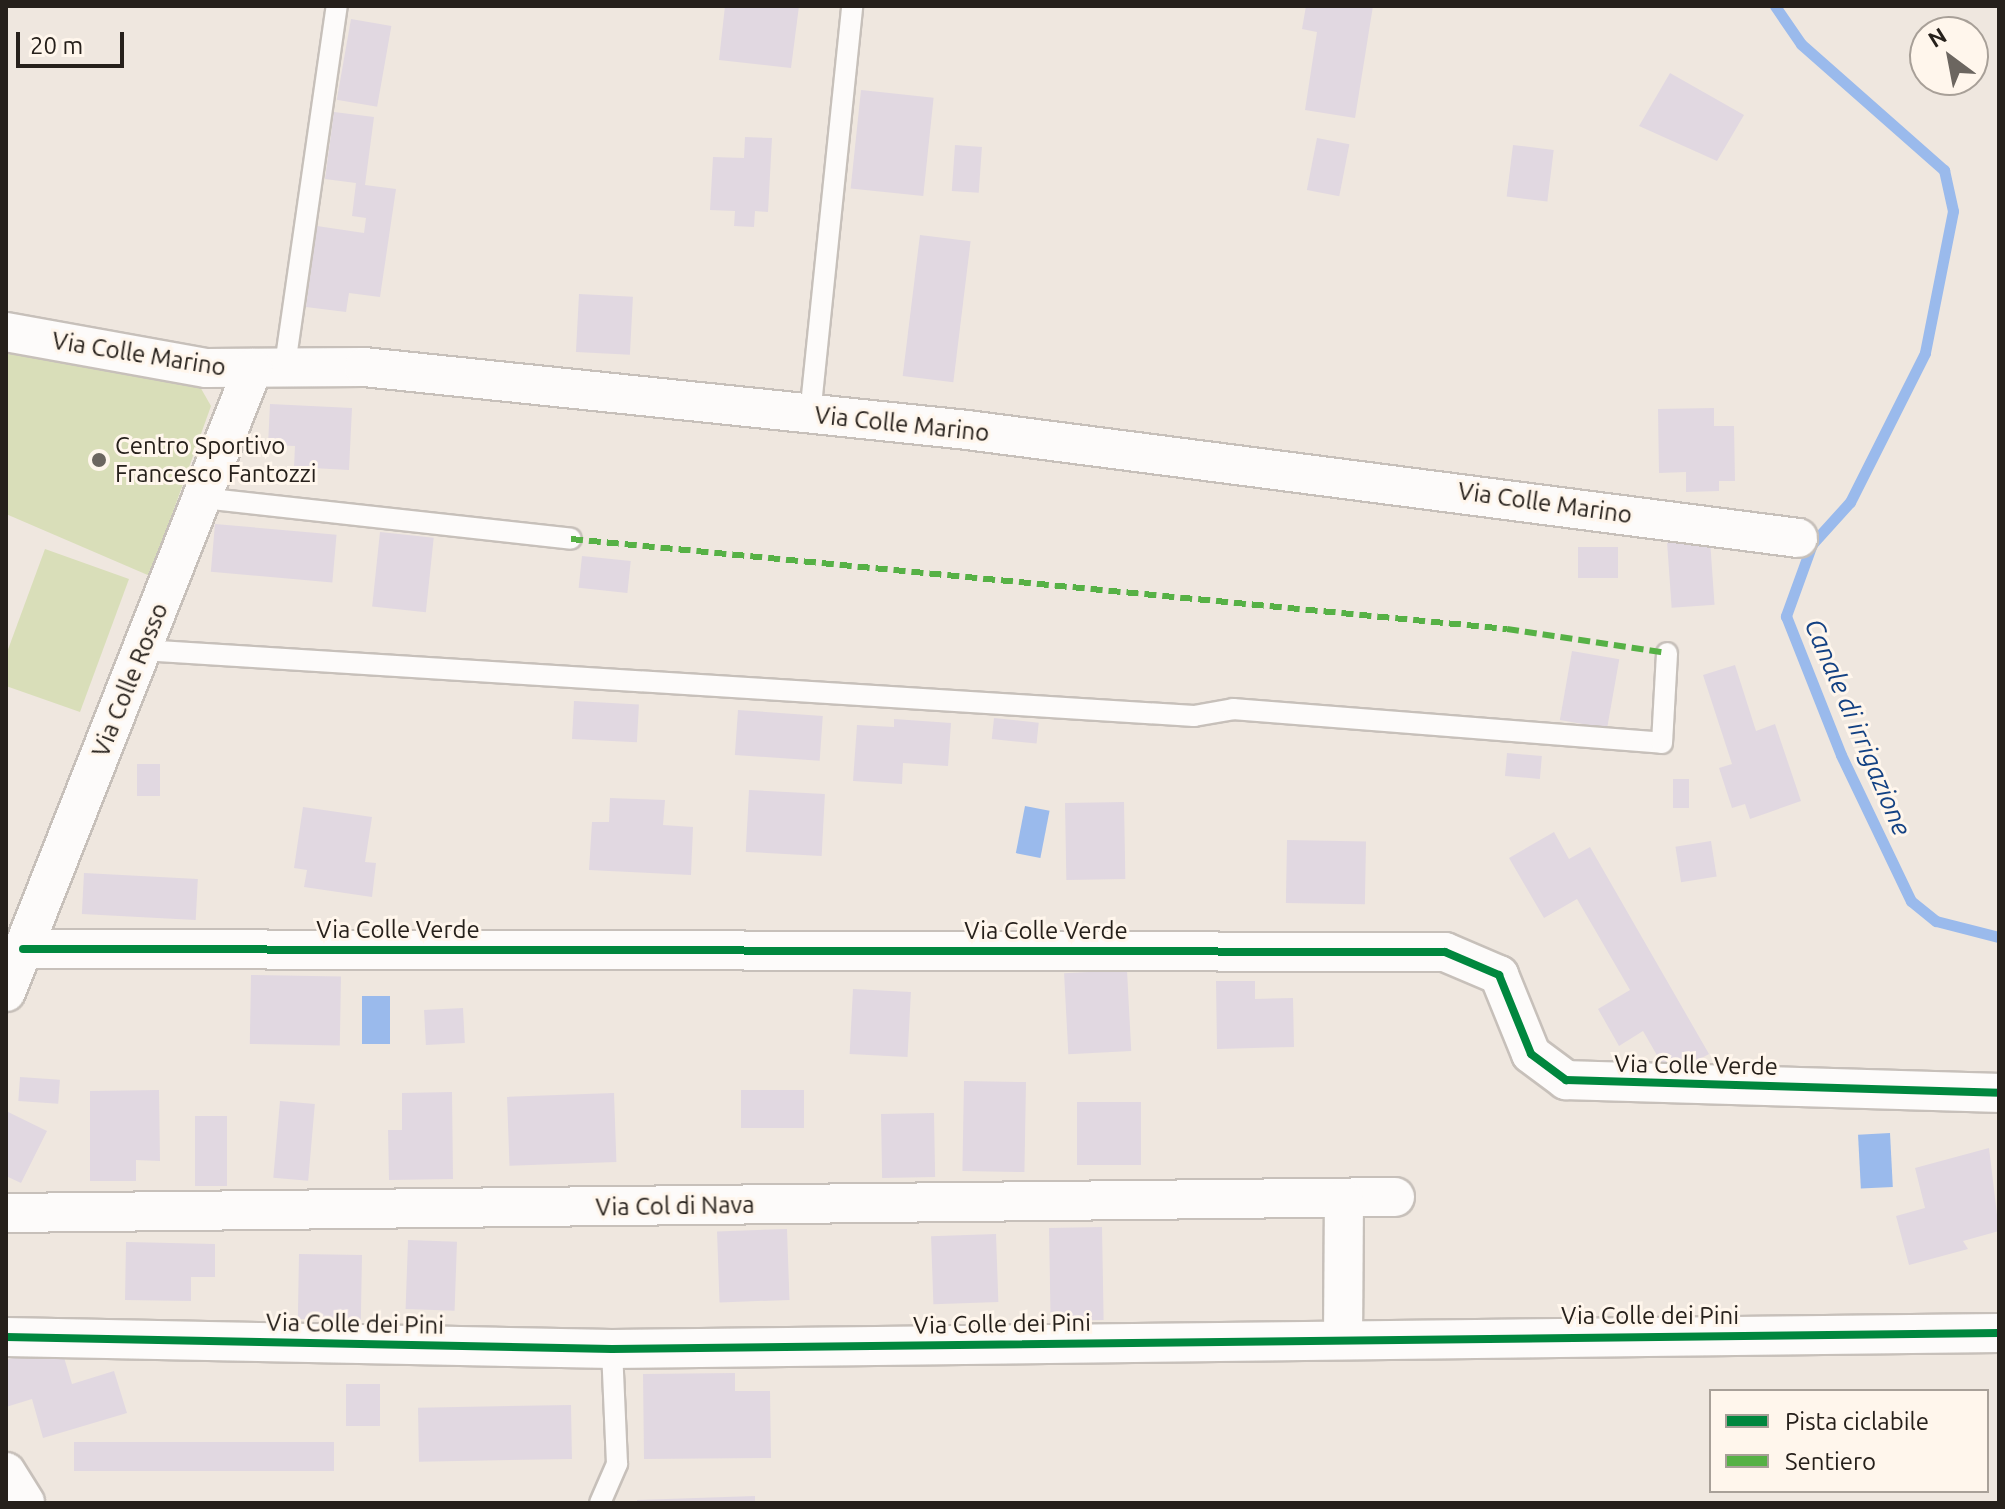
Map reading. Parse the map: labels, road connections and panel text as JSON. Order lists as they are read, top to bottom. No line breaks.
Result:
{"streets":{"street":["Via Colle Marino","Via Colle Rosso","Via Colle Verde","Via Col di Nava","Via Colle dei Pini"]},"crossings":[["Via Colle Marino","Via Colle Rosso"],["Via Colle Rosso","Via Colle Verde"]],"water":["Canale di irrigazione"],"places":["Centro Sportivo Francesco Fantozzi"],"legend":["Pista ciclabile","Sentiero"],"scale_bar":"20 m","north":"top left"}
